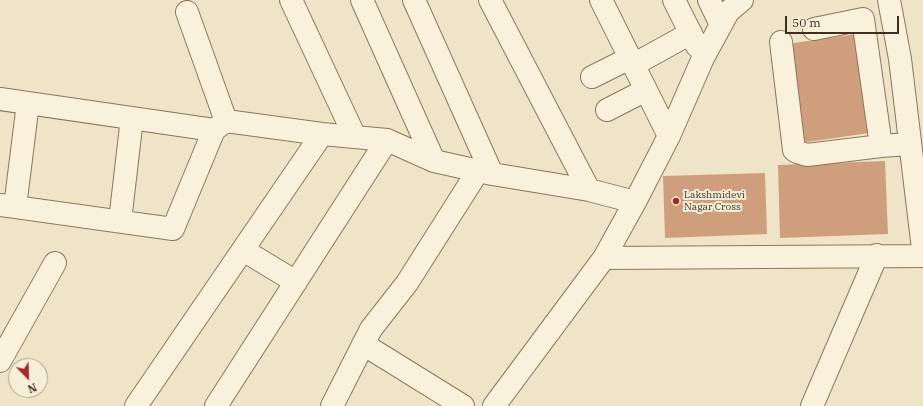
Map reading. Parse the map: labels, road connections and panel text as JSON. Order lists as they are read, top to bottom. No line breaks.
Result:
{"places":["Lakshmidevi Nagar Cross"],"scale_bar":"50 m","north":"bottom right"}
